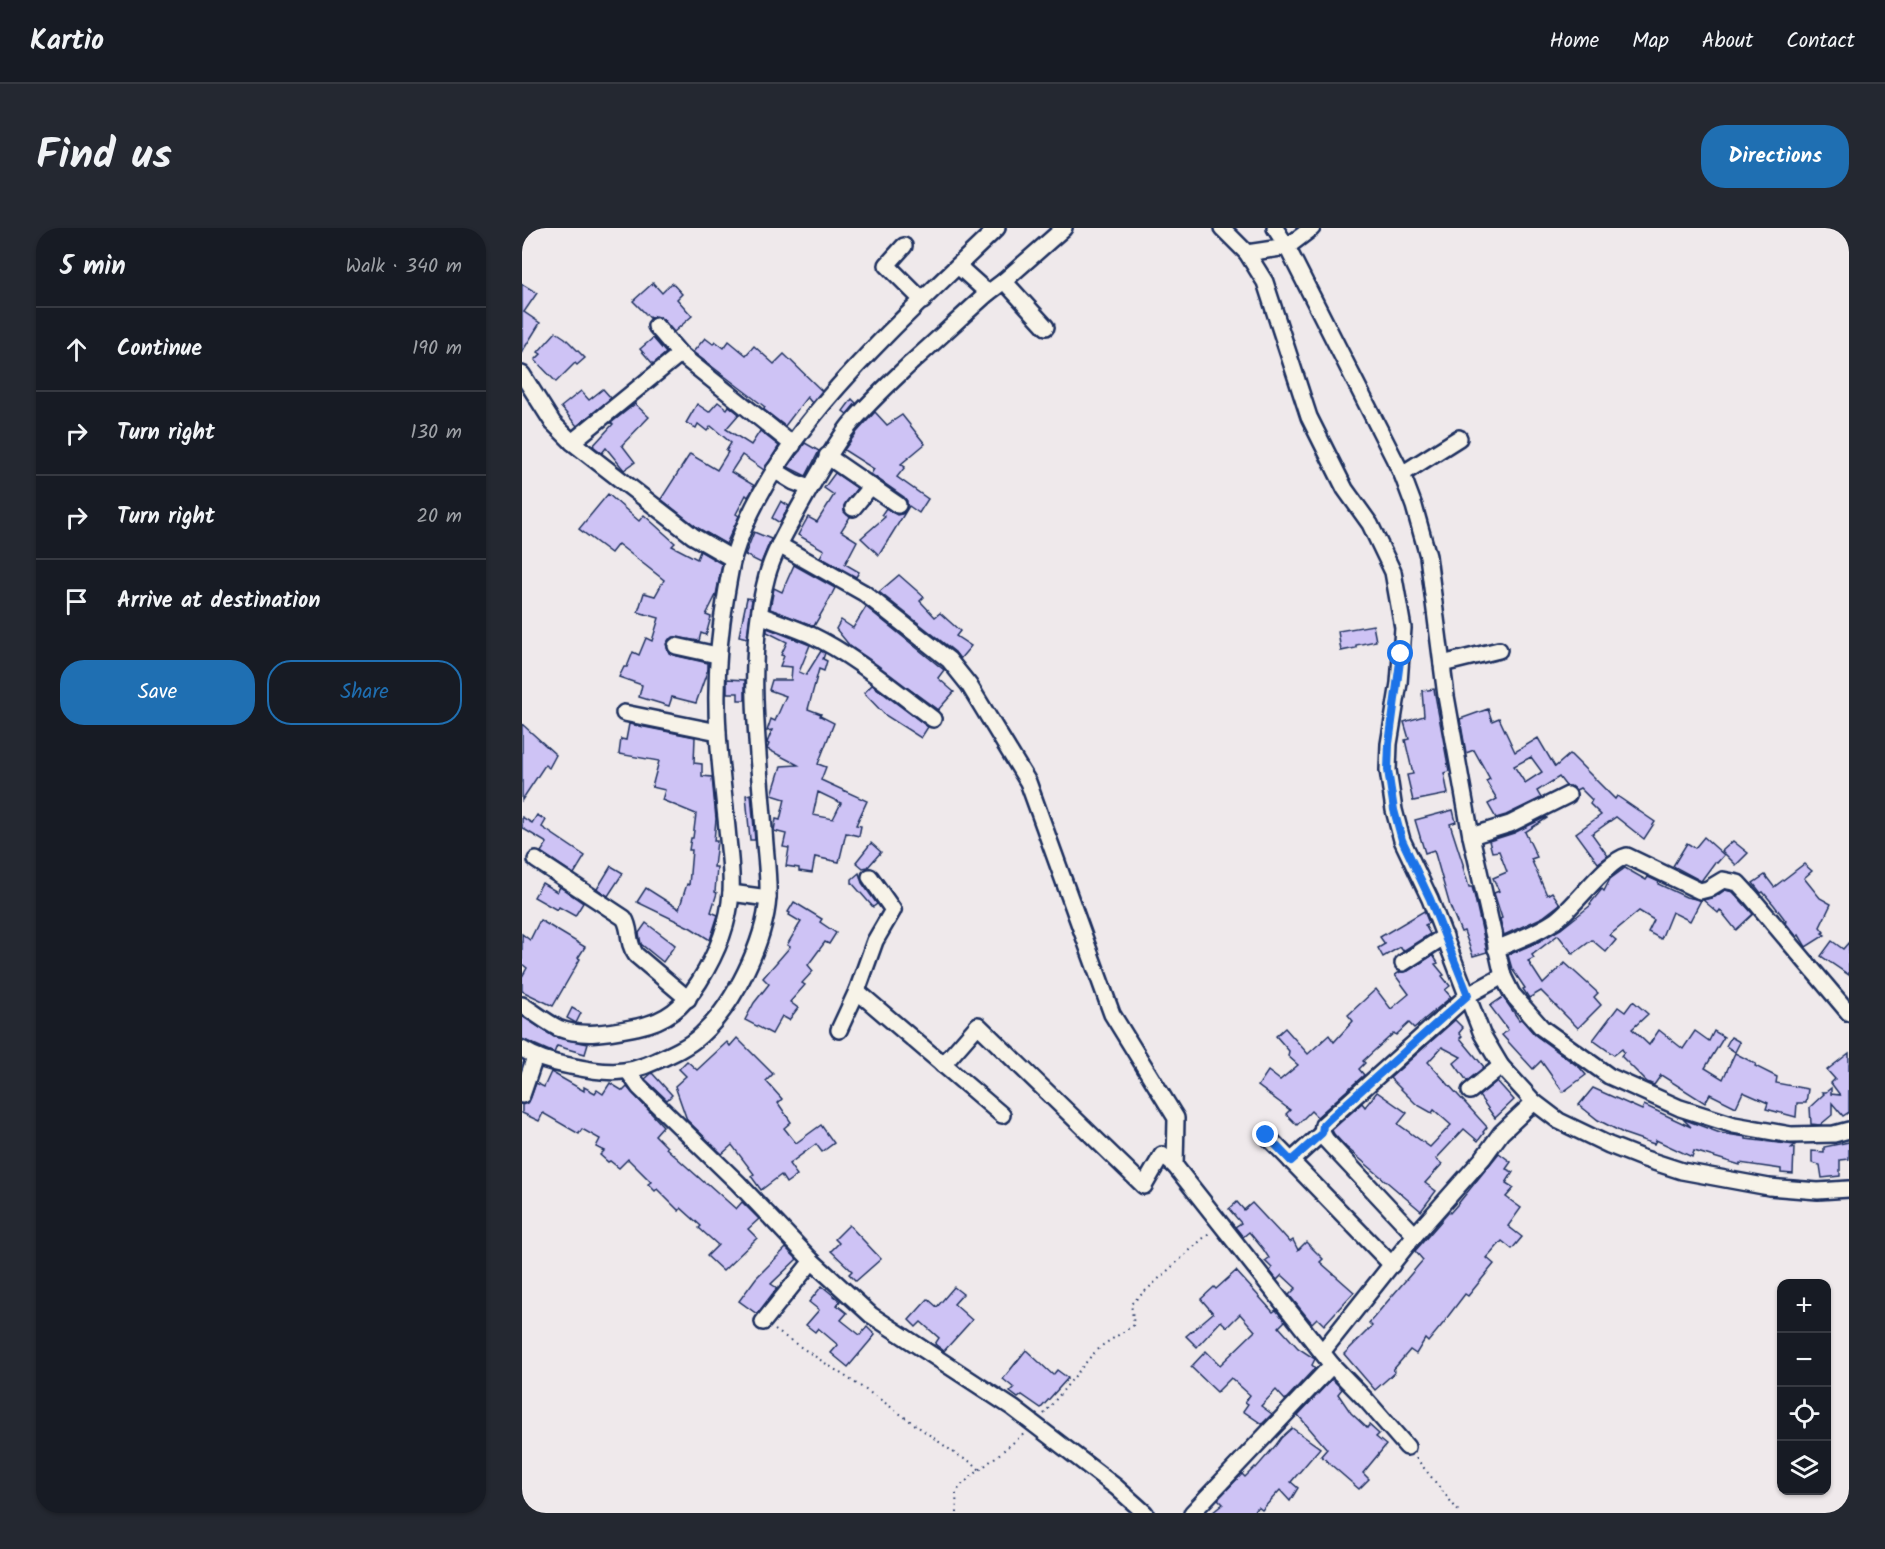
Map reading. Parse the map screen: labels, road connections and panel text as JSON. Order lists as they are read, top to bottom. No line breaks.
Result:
{"page":{"header":"Kartio","nav":["Home","Map","About","Contact"],"title":"Find us","buttons":["Directions",["Save","Share"]],"heading":["5 min","Walk · 340 m"],"list":[["Continue","190 m"],["Turn right","130 m"],["Turn right","20 m"],"Arrive at destination"],"map_buttons":["+","−"]}}
